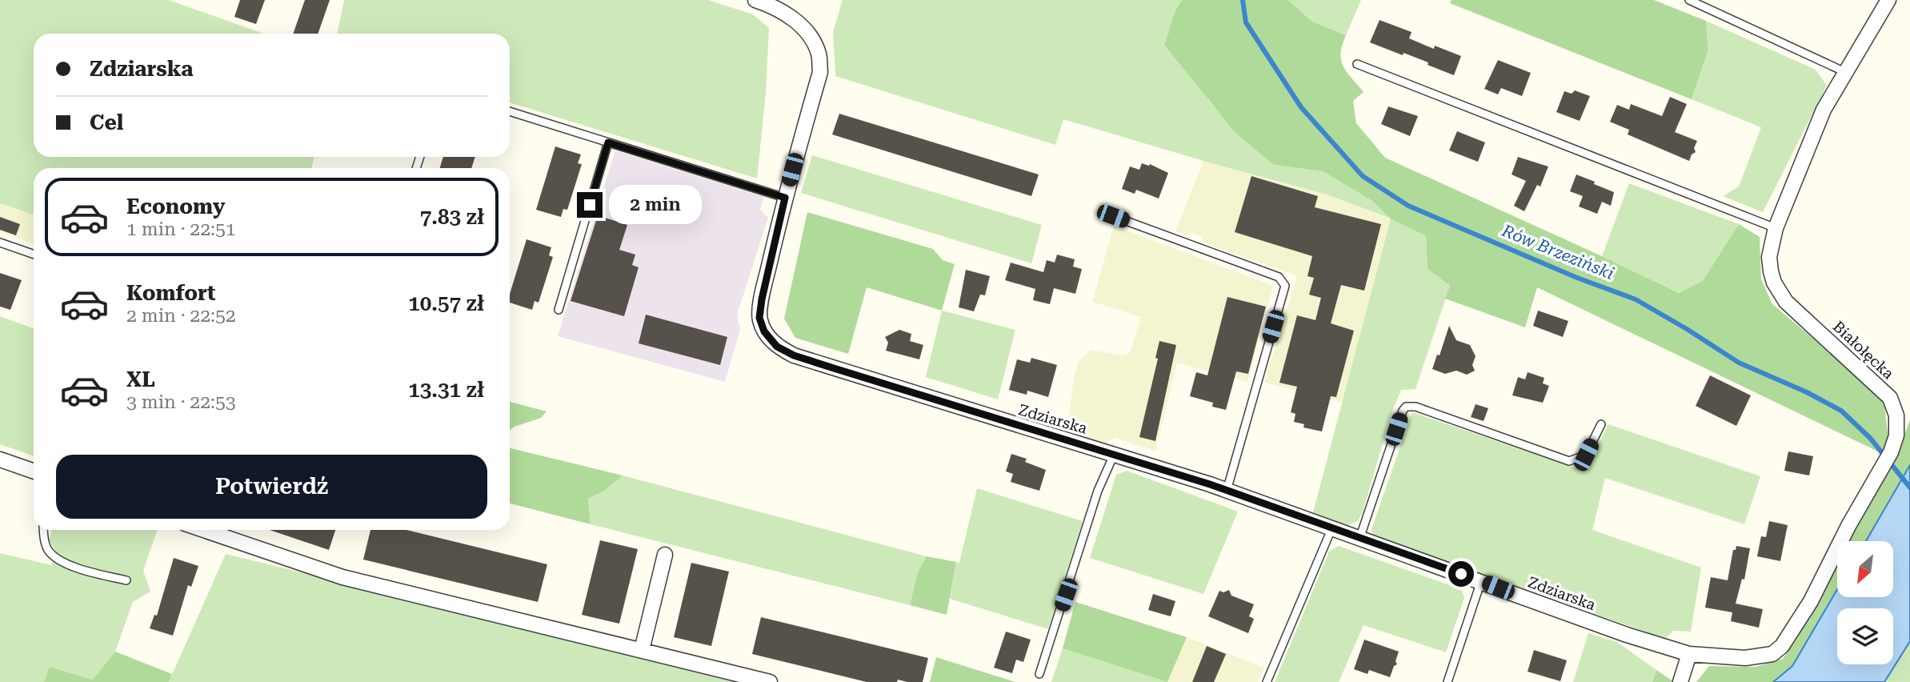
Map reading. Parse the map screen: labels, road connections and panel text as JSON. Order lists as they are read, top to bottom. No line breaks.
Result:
{"streets":{"street":["Białołęcka","Zdziarska"]},"crossings":[["Białołęcka","Zdziarska"]],"water":["Rów Brzeziński"],"north":"bottom left","page":{"banner":["Zdziarska","Cel"],"list":[{"name":"Economy","note":"1 min · 22:51","value":"7.83 zł"},{"name":"Komfort","note":"2 min · 22:52","value":"10.57 zł"},{"name":"XL","note":"3 min · 22:53","value":"13.31 zł"}],"bubble":"2 min","buttons":"Potwierdź"}}
